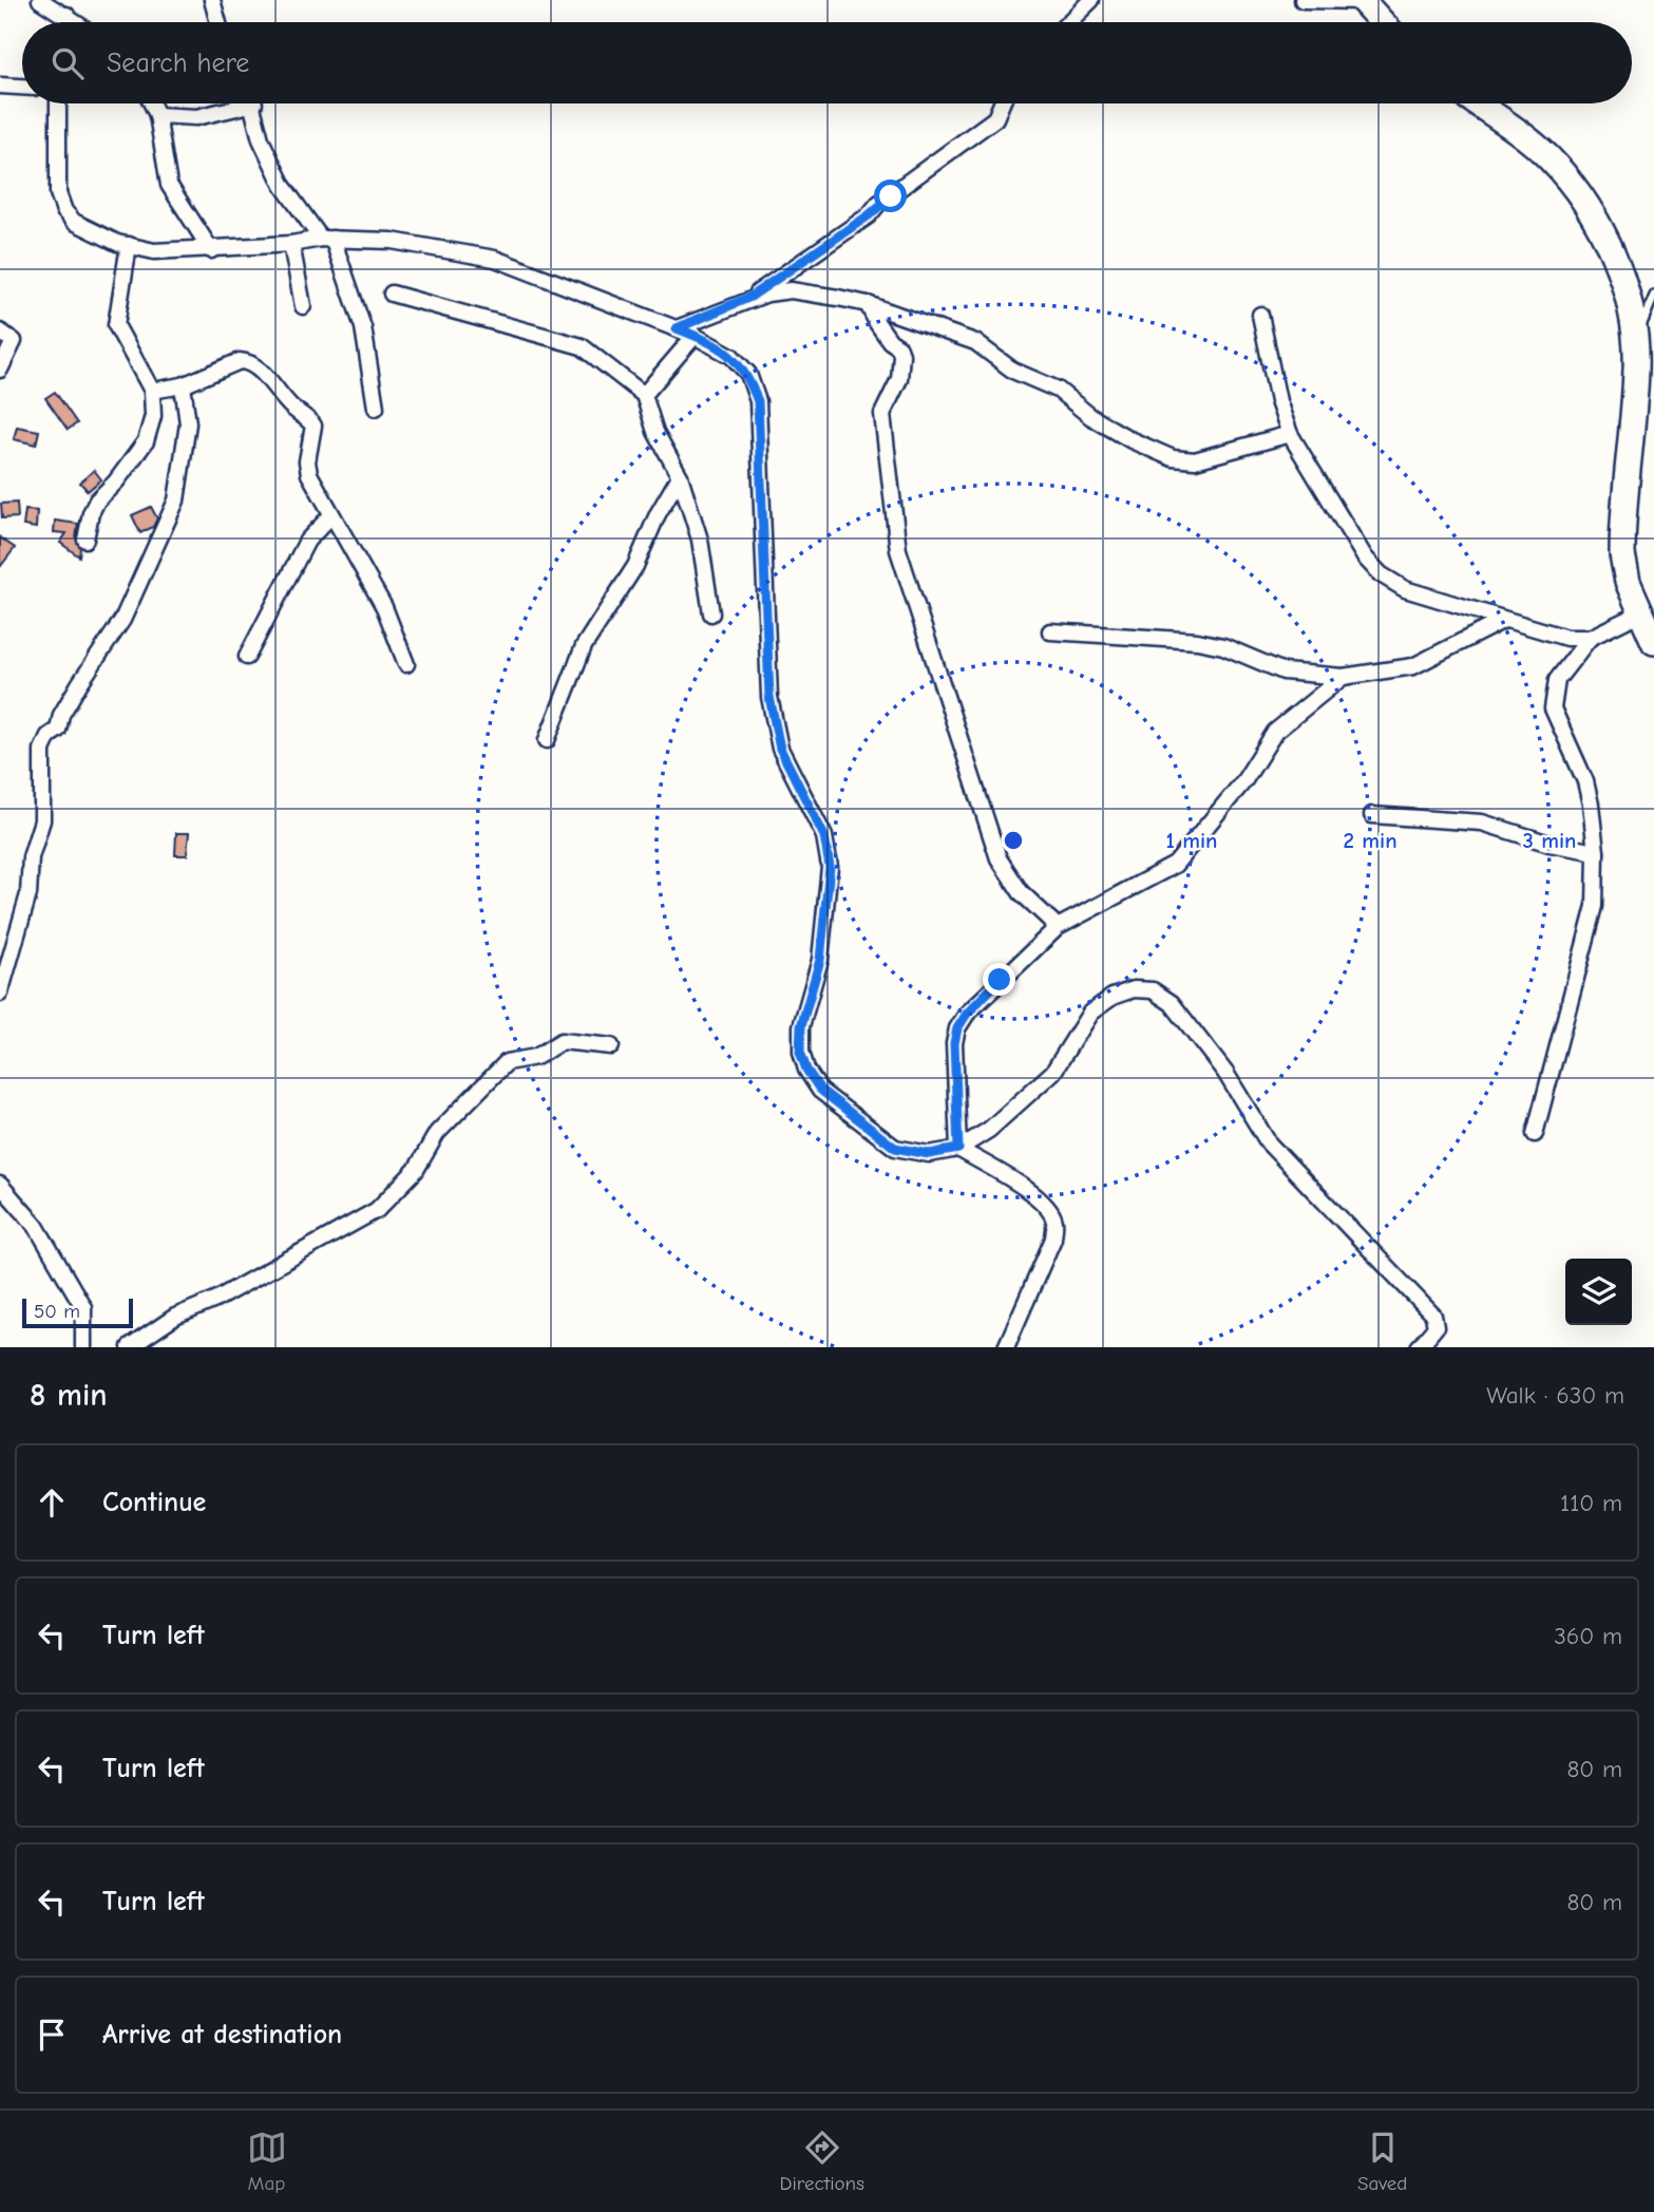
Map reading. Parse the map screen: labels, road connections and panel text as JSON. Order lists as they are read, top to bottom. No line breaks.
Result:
{"scale_bar":"50 m","page":{"search":"Search here","scale":"50 m","heading":["8 min","Walk · 630 m"],"list":[["Continue","110 m"],["Turn left","360 m"],["Turn left","80 m"],["Turn left","80 m"],"Arrive at destination"],"nav":["Map","Directions","Saved"]},"rings":["1 min","2 min","3 min"]}
